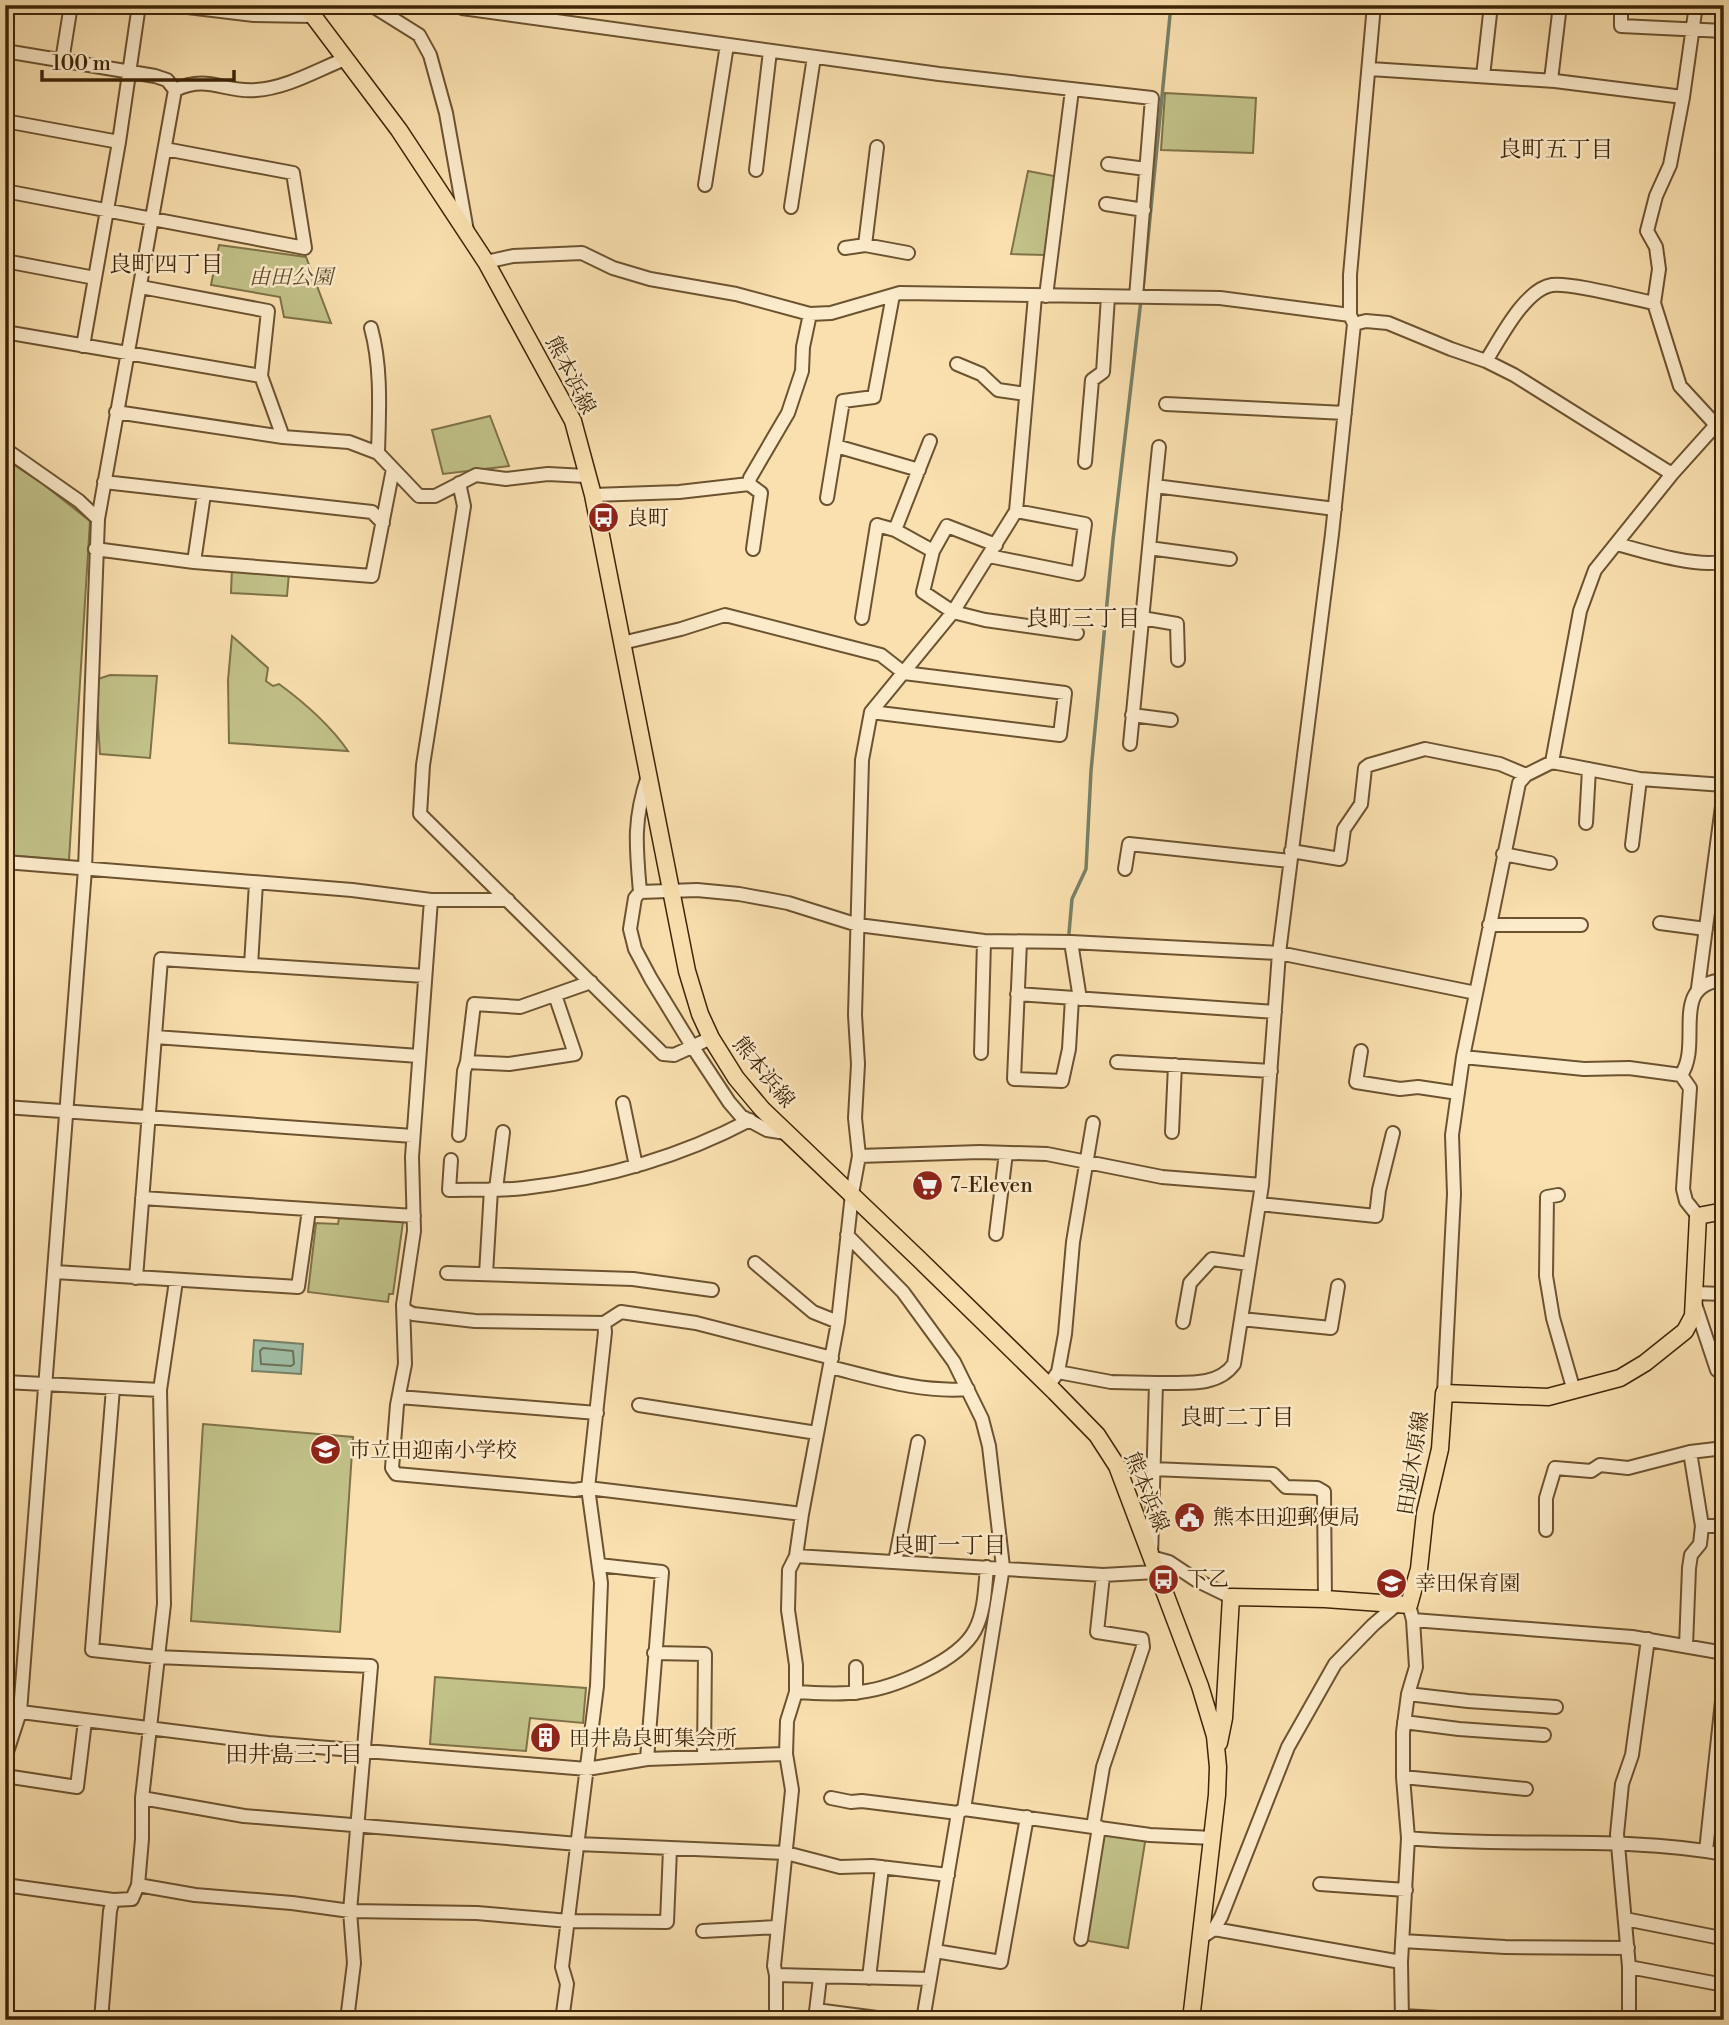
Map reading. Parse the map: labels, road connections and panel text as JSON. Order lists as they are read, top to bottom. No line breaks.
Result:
{"streets":{"main road":["熊本浜線","田迎木原線"]},"districts":["良町五丁目","良町四丁目","良町三丁目","良町二丁目","良町一丁目","田井島三丁目"],"parks":["由田公園"],"places":{"bus stop":["良町","下乙"],"supermarket":["7-Eleven"],"school or university":["市立田迎南小学校","幸田保育園"],"public building":["熊本田迎郵便局"],"building":["田井島良町集会所"]},"scale_bar":"100 m"}
